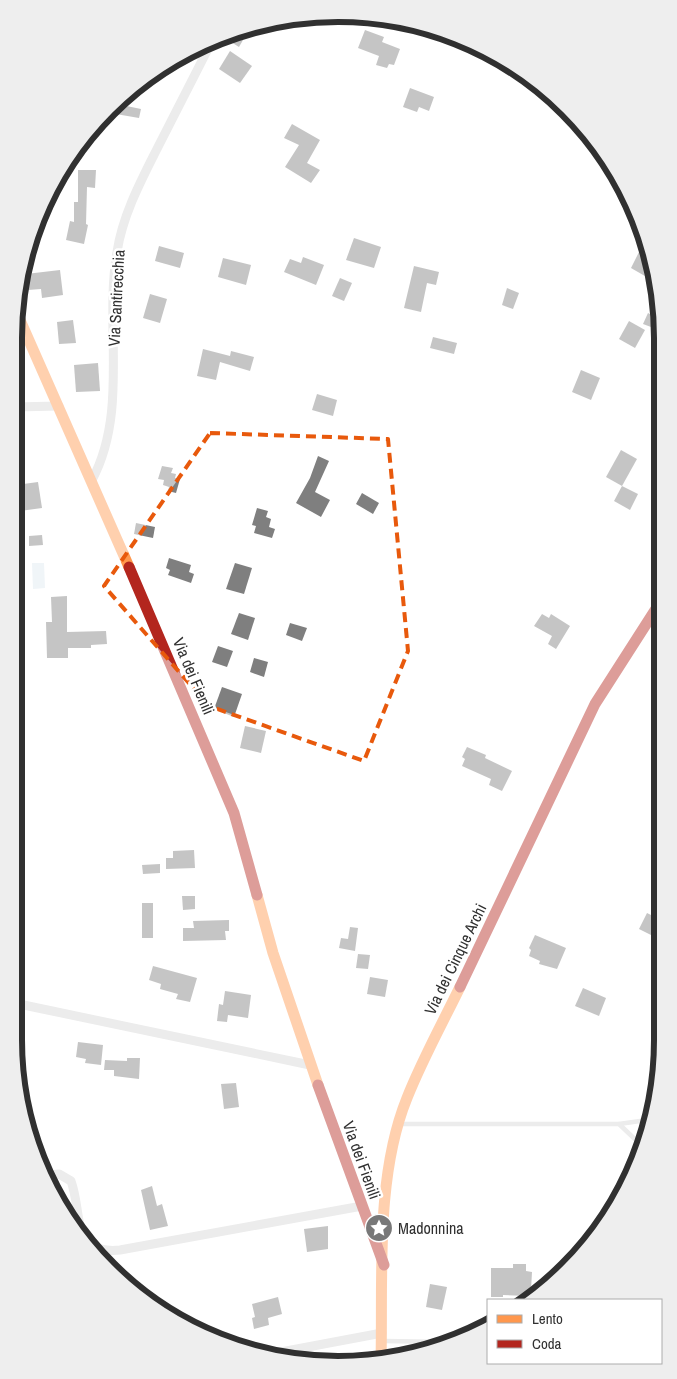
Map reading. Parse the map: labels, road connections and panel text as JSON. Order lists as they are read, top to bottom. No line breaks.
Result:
{"streets":{"street":["Via Santirecchia","Via dei Fienili","Via dei Cinque Archi"]},"crossings":[["Via Santirecchia","Via dei Fienili"],["Via dei Fienili","Via dei Cinque Archi"]],"places":{"place":["Madonnina"]},"legend":["Lento","Coda"]}
